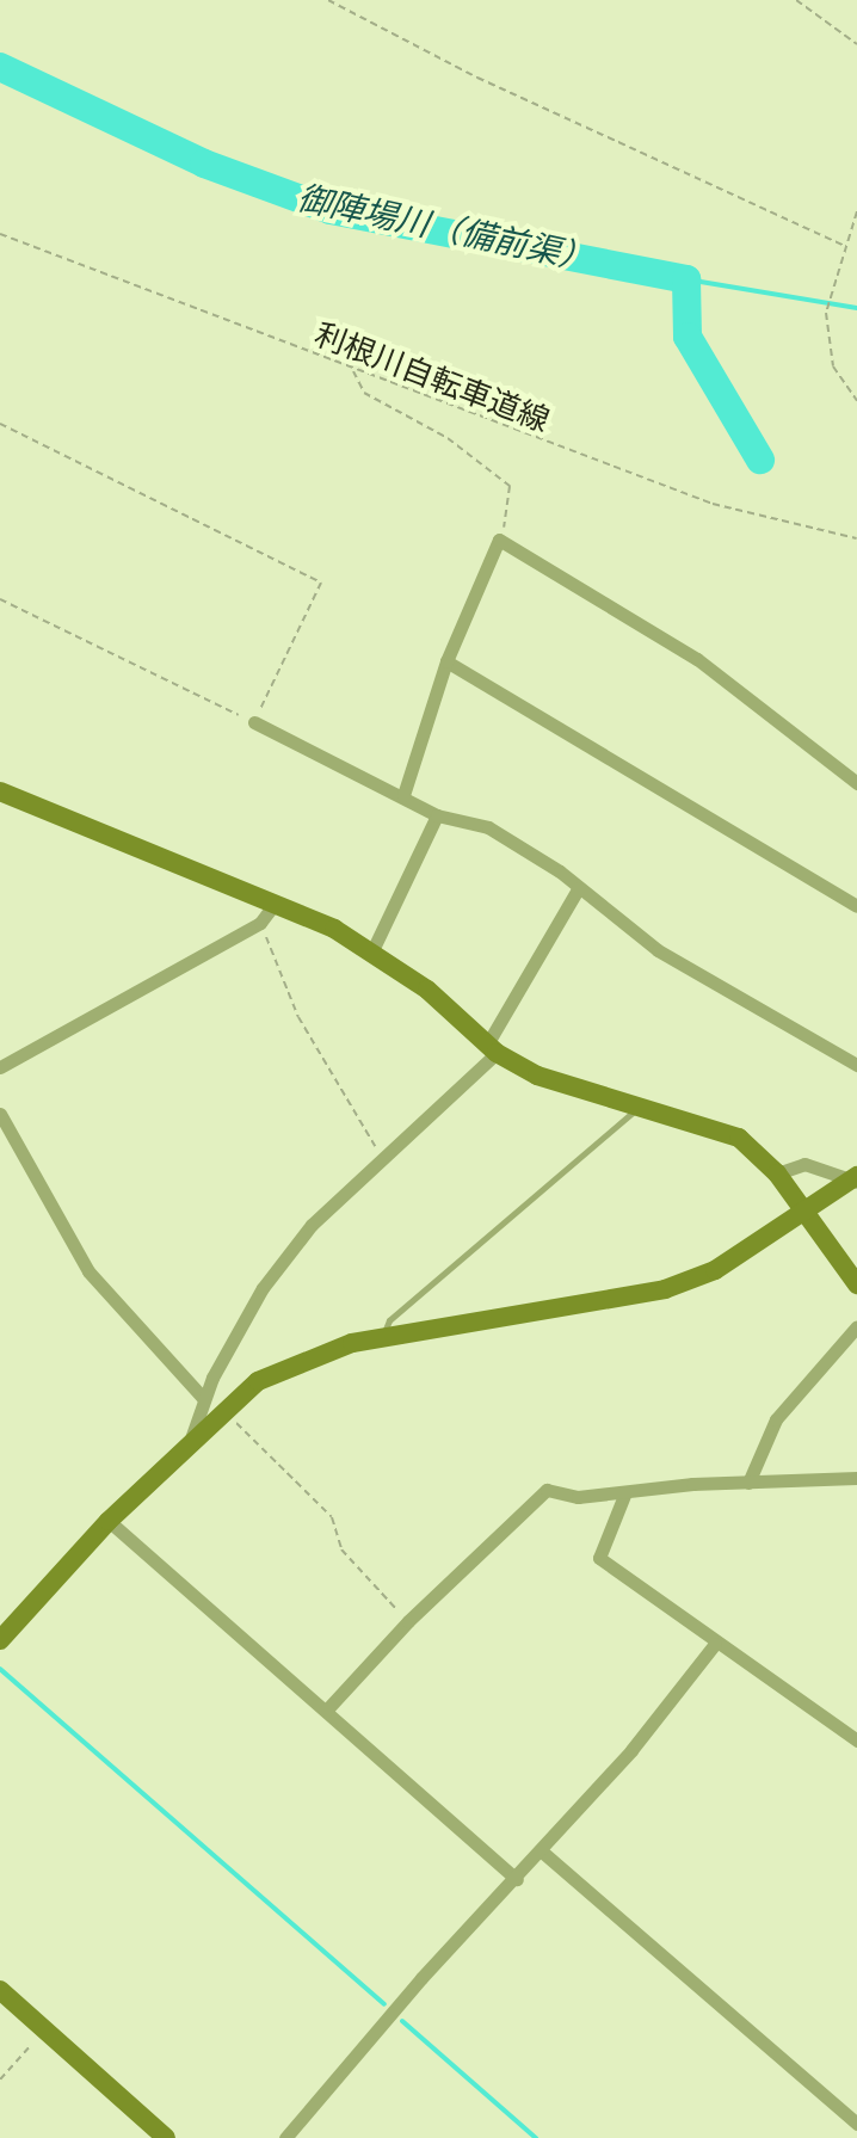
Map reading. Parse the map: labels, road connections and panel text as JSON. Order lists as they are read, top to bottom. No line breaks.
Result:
{"streets":{"path":["利根川自転車道線"]},"water":["御陣場川（備前渠）"]}
